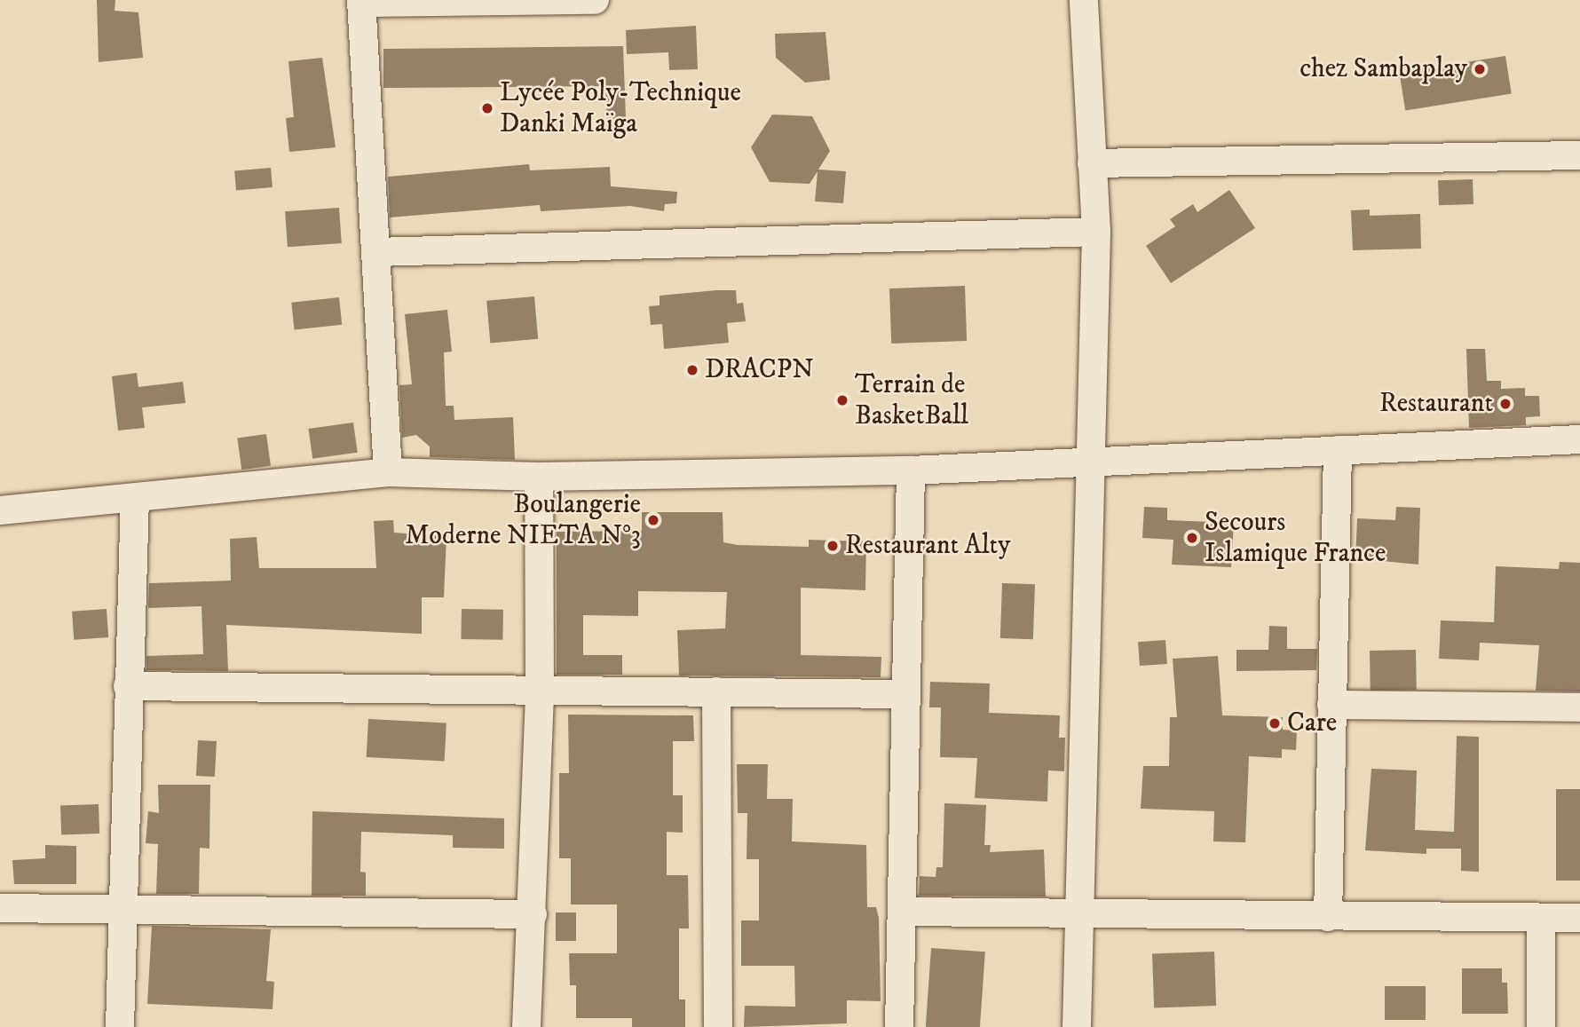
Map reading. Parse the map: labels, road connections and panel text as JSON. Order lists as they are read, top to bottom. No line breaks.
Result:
{"places":["chez Sambaplay","Lycée Poly-Technique Danki Maïga","DRACPN","Terrain de BasketBall","Restaurant","Boulangerie Moderne NIETA N°3","Secours Islamique France","Restaurant Alty","Care"]}
